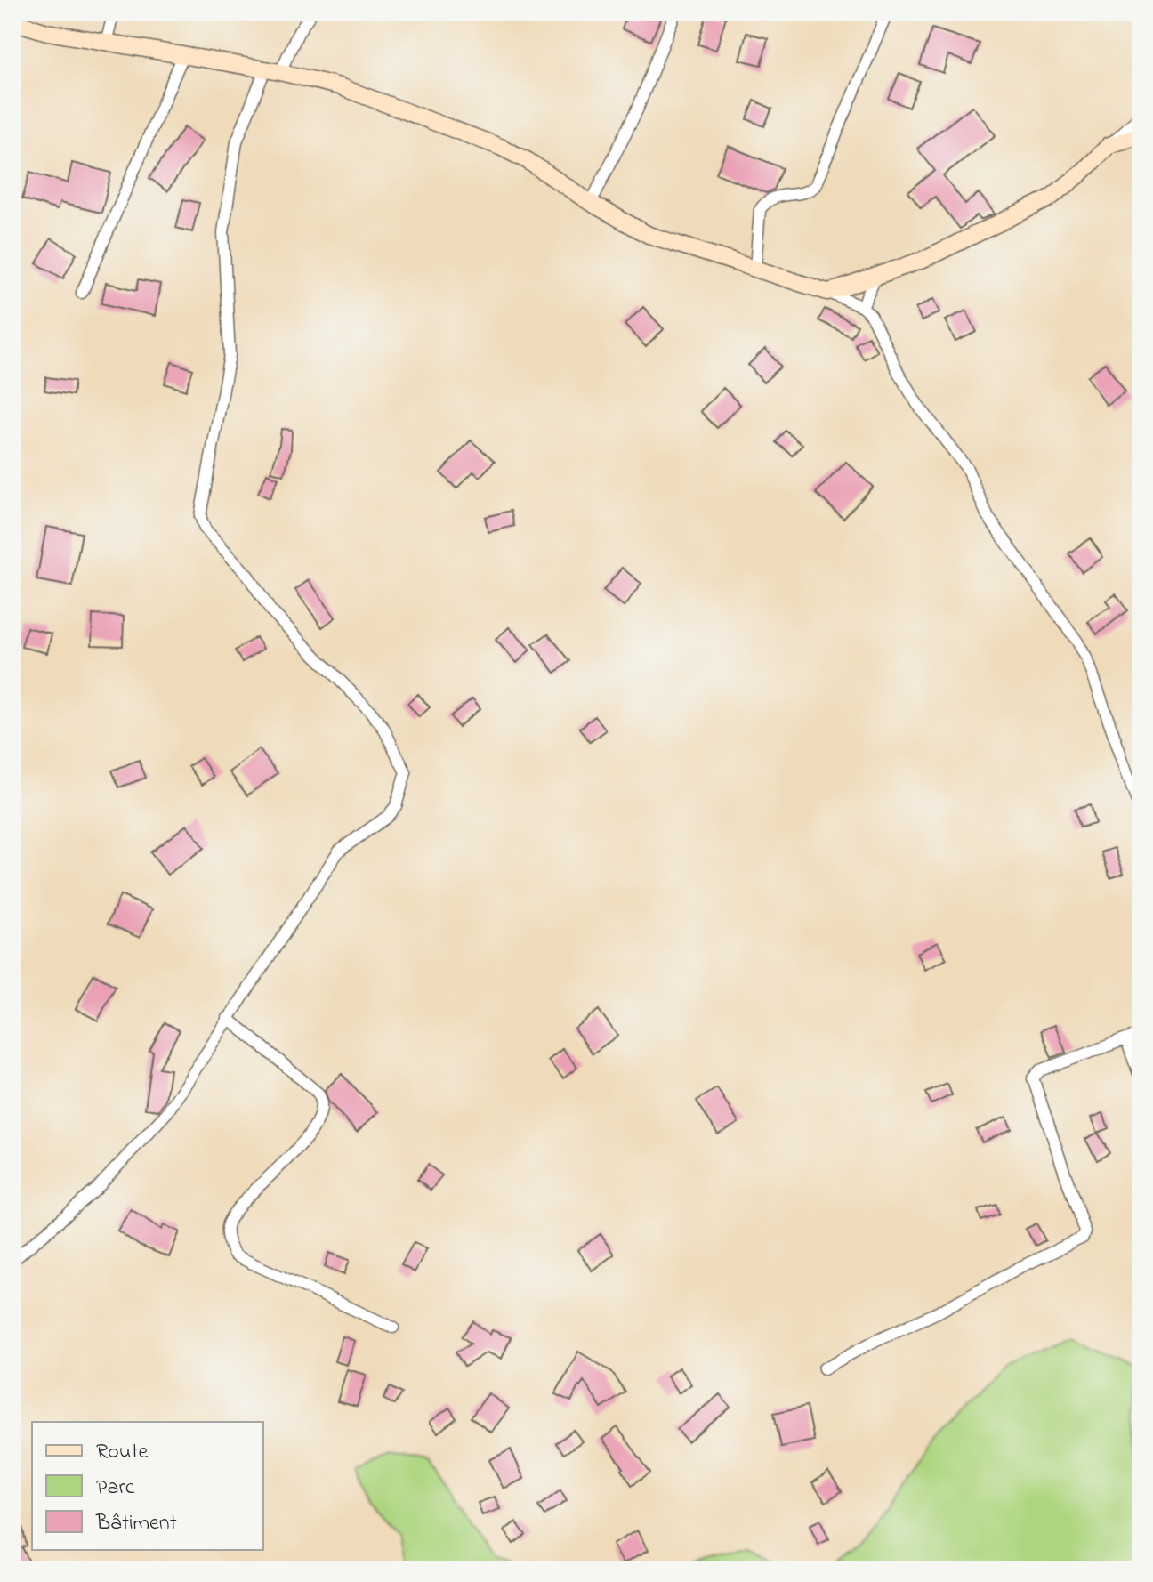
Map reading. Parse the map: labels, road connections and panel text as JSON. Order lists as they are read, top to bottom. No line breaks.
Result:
{"legend":["Route","Parc","Bâtiment"]}
